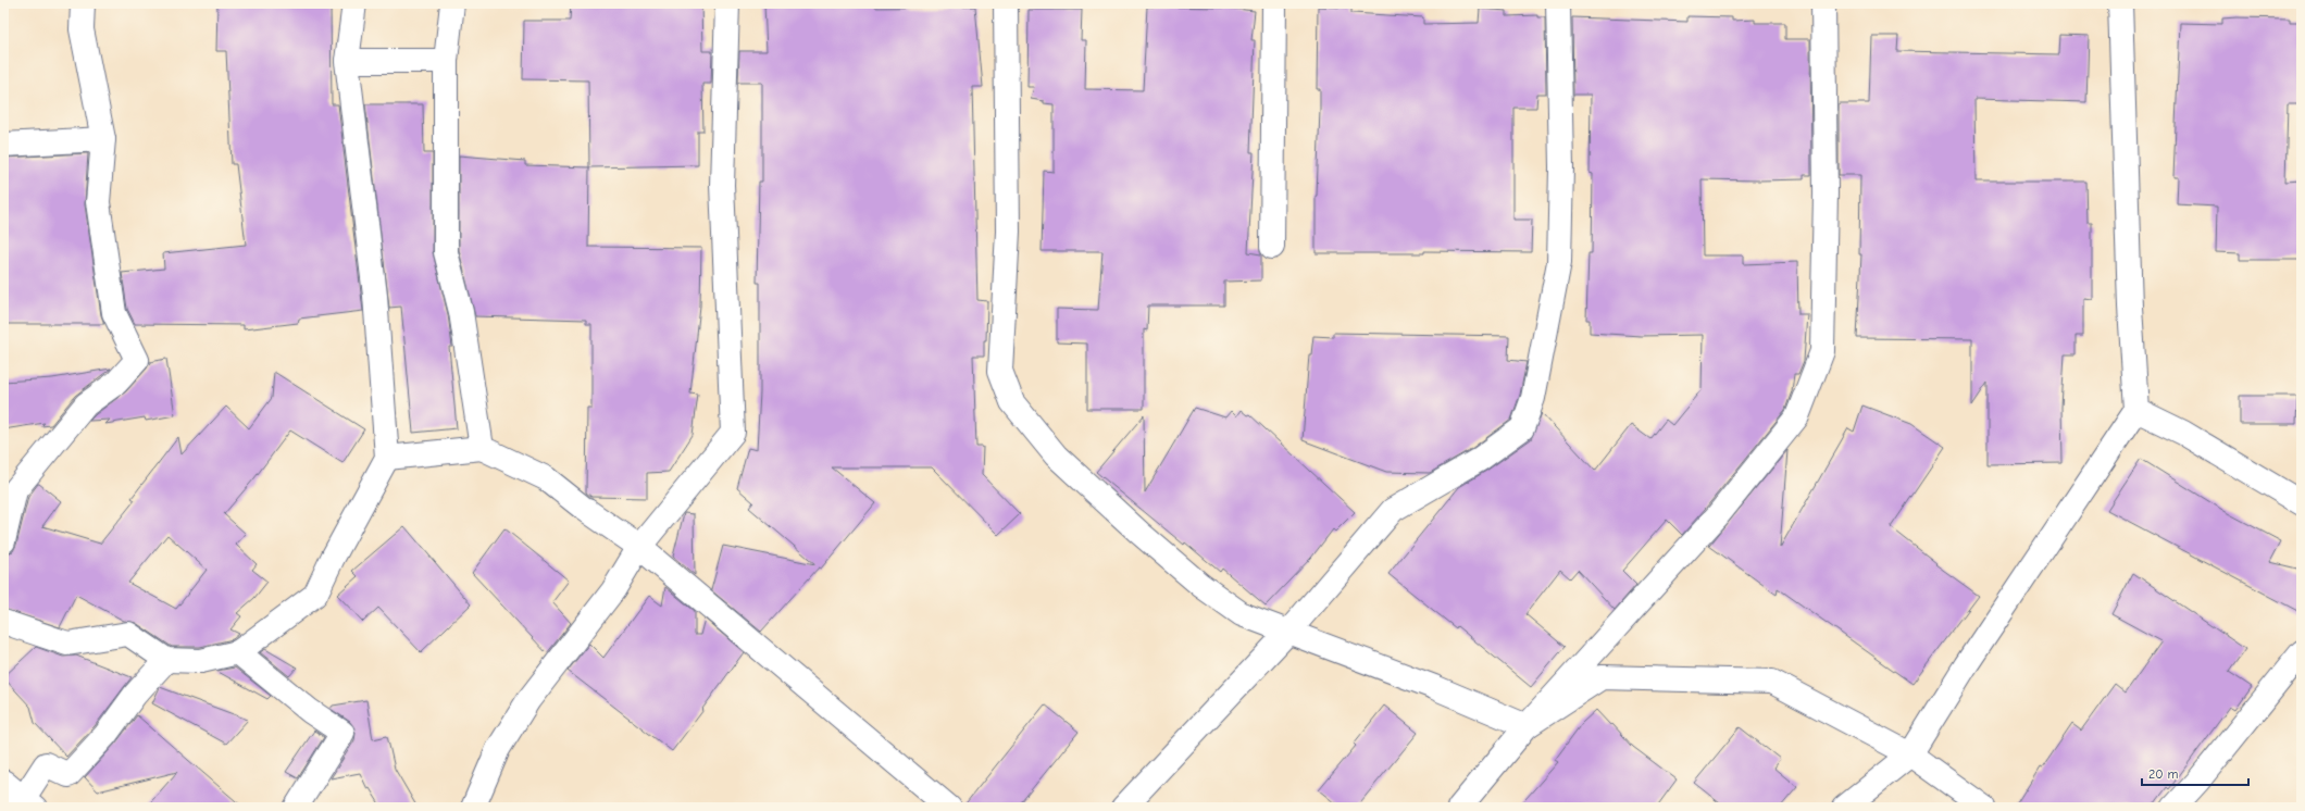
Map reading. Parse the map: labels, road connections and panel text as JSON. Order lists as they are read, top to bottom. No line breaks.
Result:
{"scale_bar":"20 m"}
